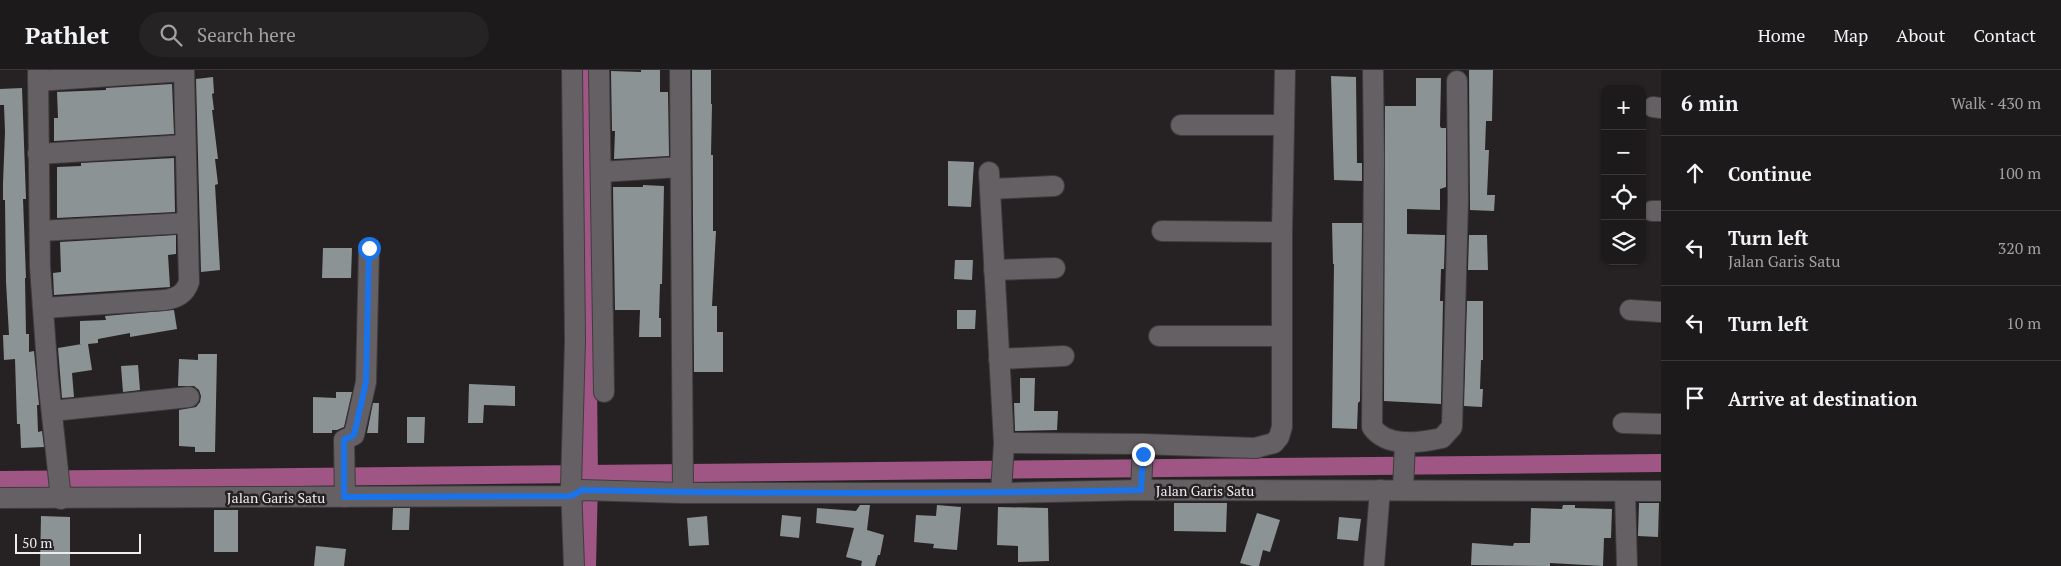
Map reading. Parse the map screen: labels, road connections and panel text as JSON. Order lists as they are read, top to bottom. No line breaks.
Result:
{"streets":{"street":["Jalan Garis Satu"]},"scale_bar":"50 m","page":{"header":"Pathlet","search":"Search here","nav":["Home","Map","About","Contact"],"heading":["6 min","Walk · 430 m"],"map_buttons":["+","−"],"list":[["Continue","100 m"],["Turn left","Jalan Garis Satu","320 m"],["Turn left","10 m"],"Arrive at destination"],"scale":"50 m"}}
